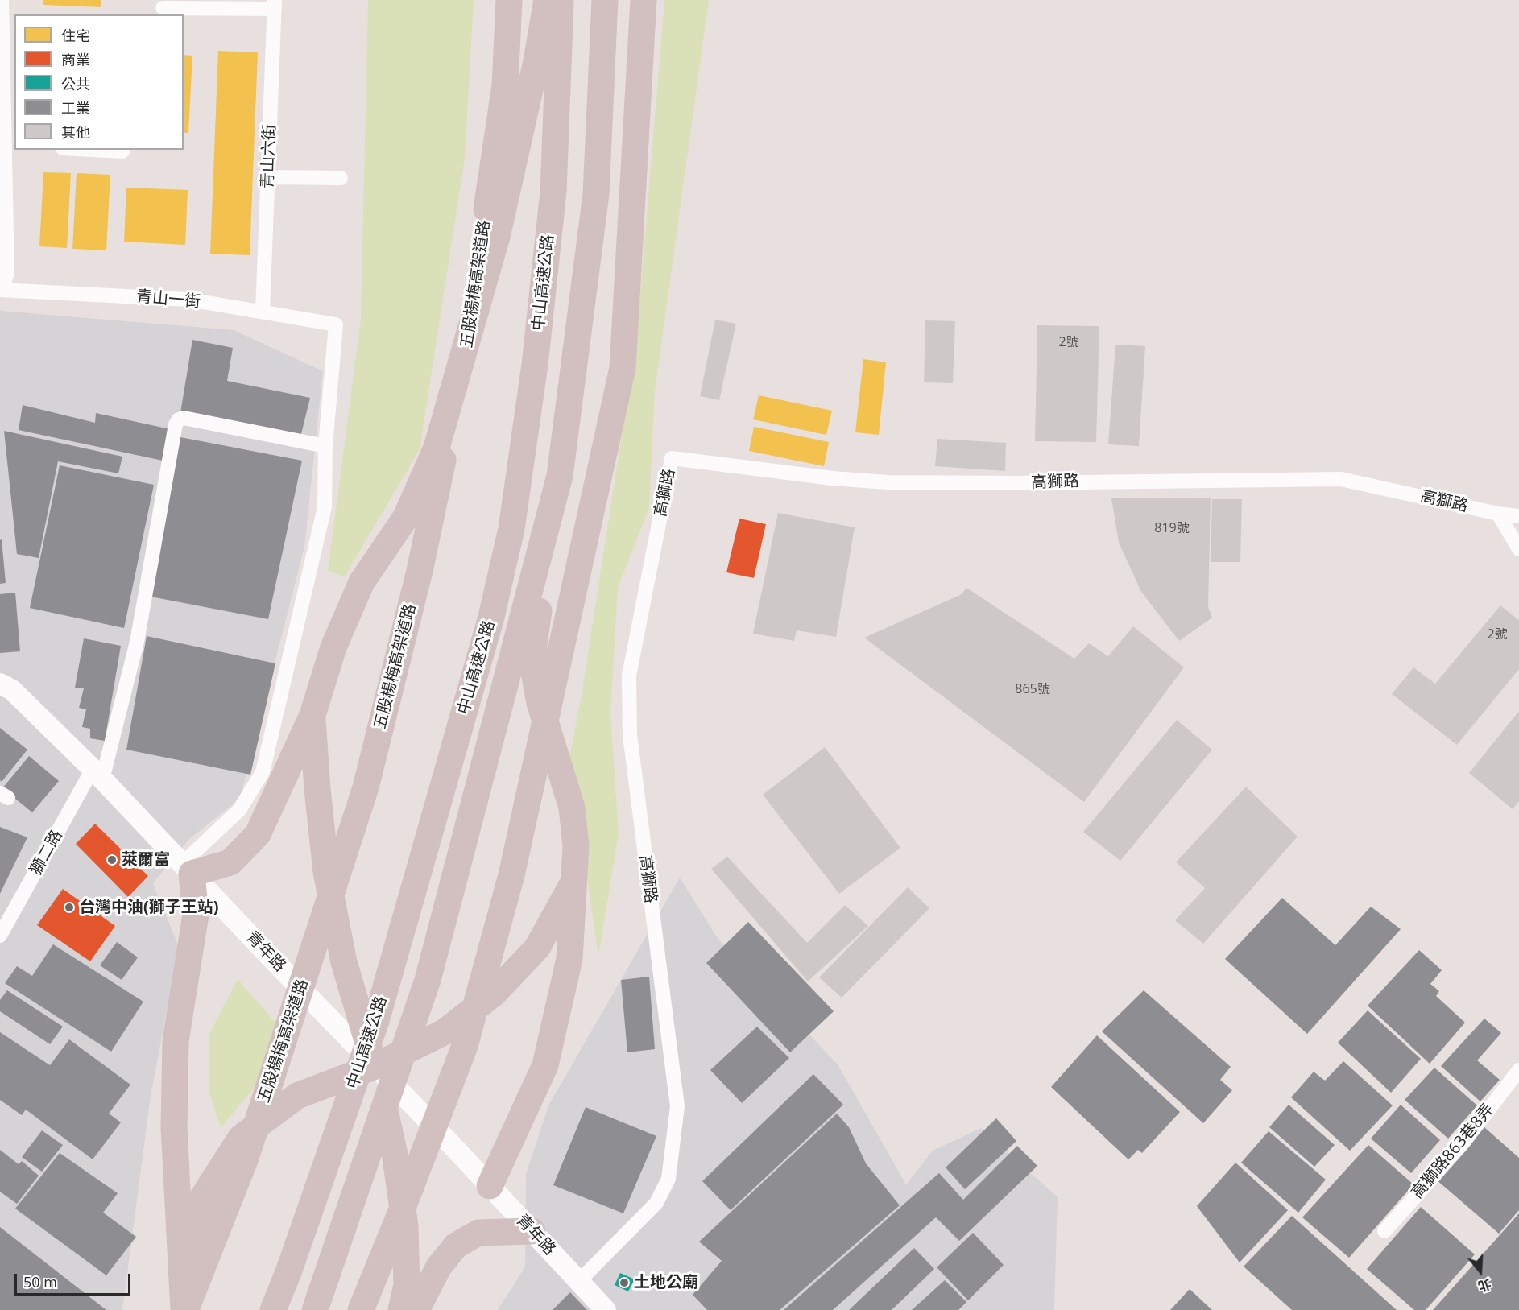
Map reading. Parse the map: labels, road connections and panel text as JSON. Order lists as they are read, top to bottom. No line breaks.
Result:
{"streets":{"highway":["中山高速公路","五股楊梅高架道路"],"street":["青山六街","青山一街","高獅路","獅二路","青年路","高獅路863巷8弄"]},"crossings":[["青山六街","青山一街"],["青山一街","獅二路"],["高獅路","青年路"],["獅二路","青年路"]],"places":["萊爾富","台灣中油(獅子王站)","土地公廟"],"house_numbers":["2號","819號","2號","865號"],"legend":["住宅","商業","公共","工業","其他"],"scale_bar":"50 m","north":"bottom"}
